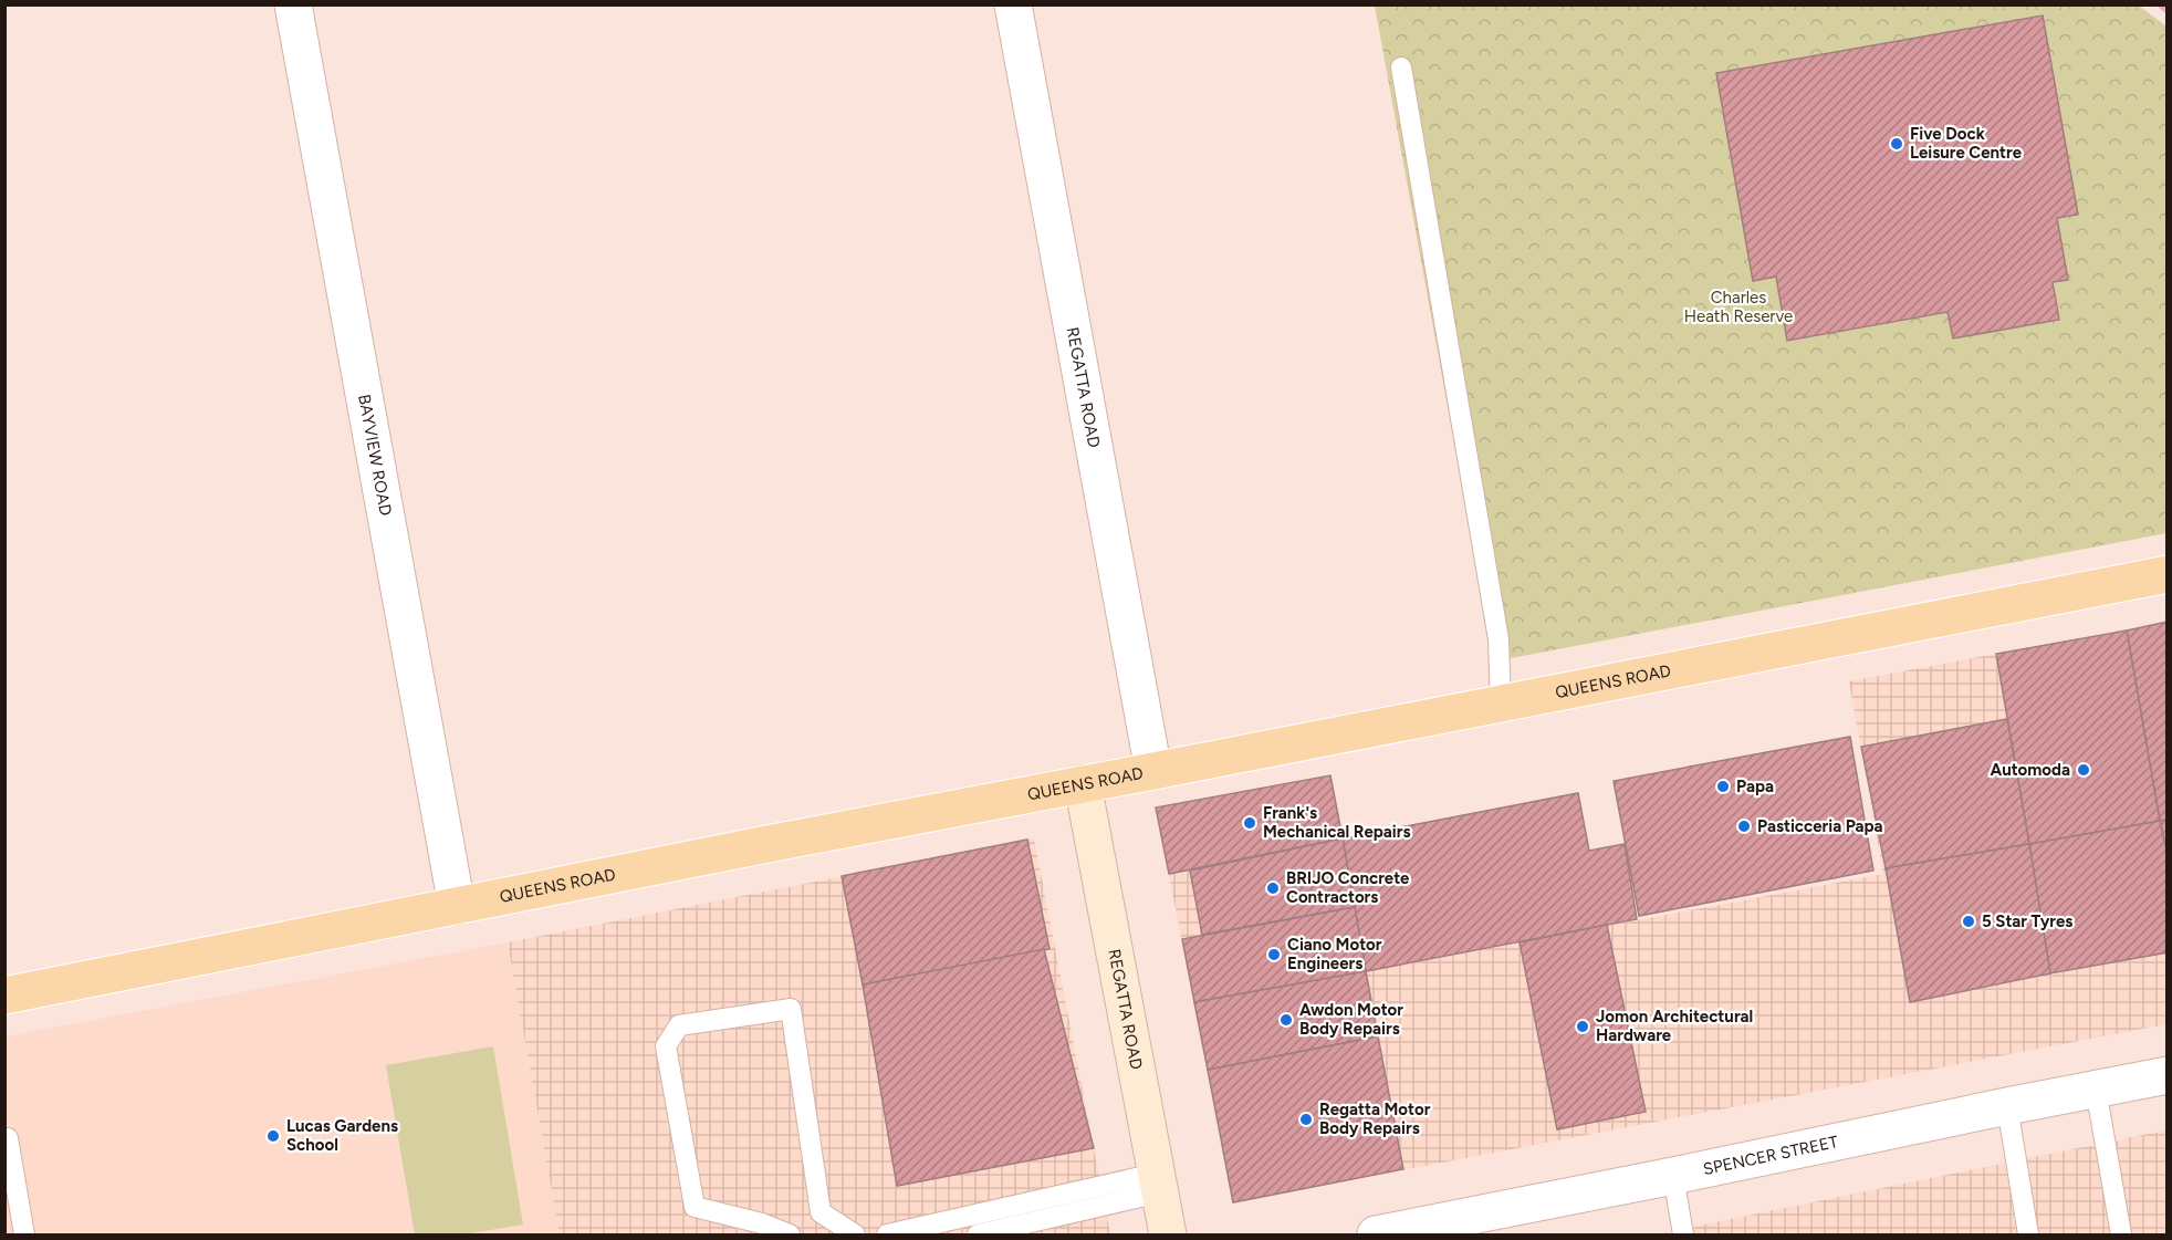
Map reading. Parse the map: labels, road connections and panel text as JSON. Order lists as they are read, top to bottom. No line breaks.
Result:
{"streets":{"main road":["QUEENS ROAD"],"street":["REGATTA ROAD","BAYVIEW ROAD","SPENCER STREET"]},"crossings":[["REGATTA ROAD","QUEENS ROAD"],["BAYVIEW ROAD","QUEENS ROAD"]],"parks":["Charles Heath Reserve"],"places":["Five Dock Leisure Centre","Automoda","Papa","Frank's Mechanical Repairs","Pasticceria Papa","BRIJO Concrete Contractors","5 Star Tyres","Ciano Motor Engineers","Awdon Motor Body Repairs","Jomon Architectural Hardware","Regatta Motor Body Repairs","Lucas Gardens School"]}
